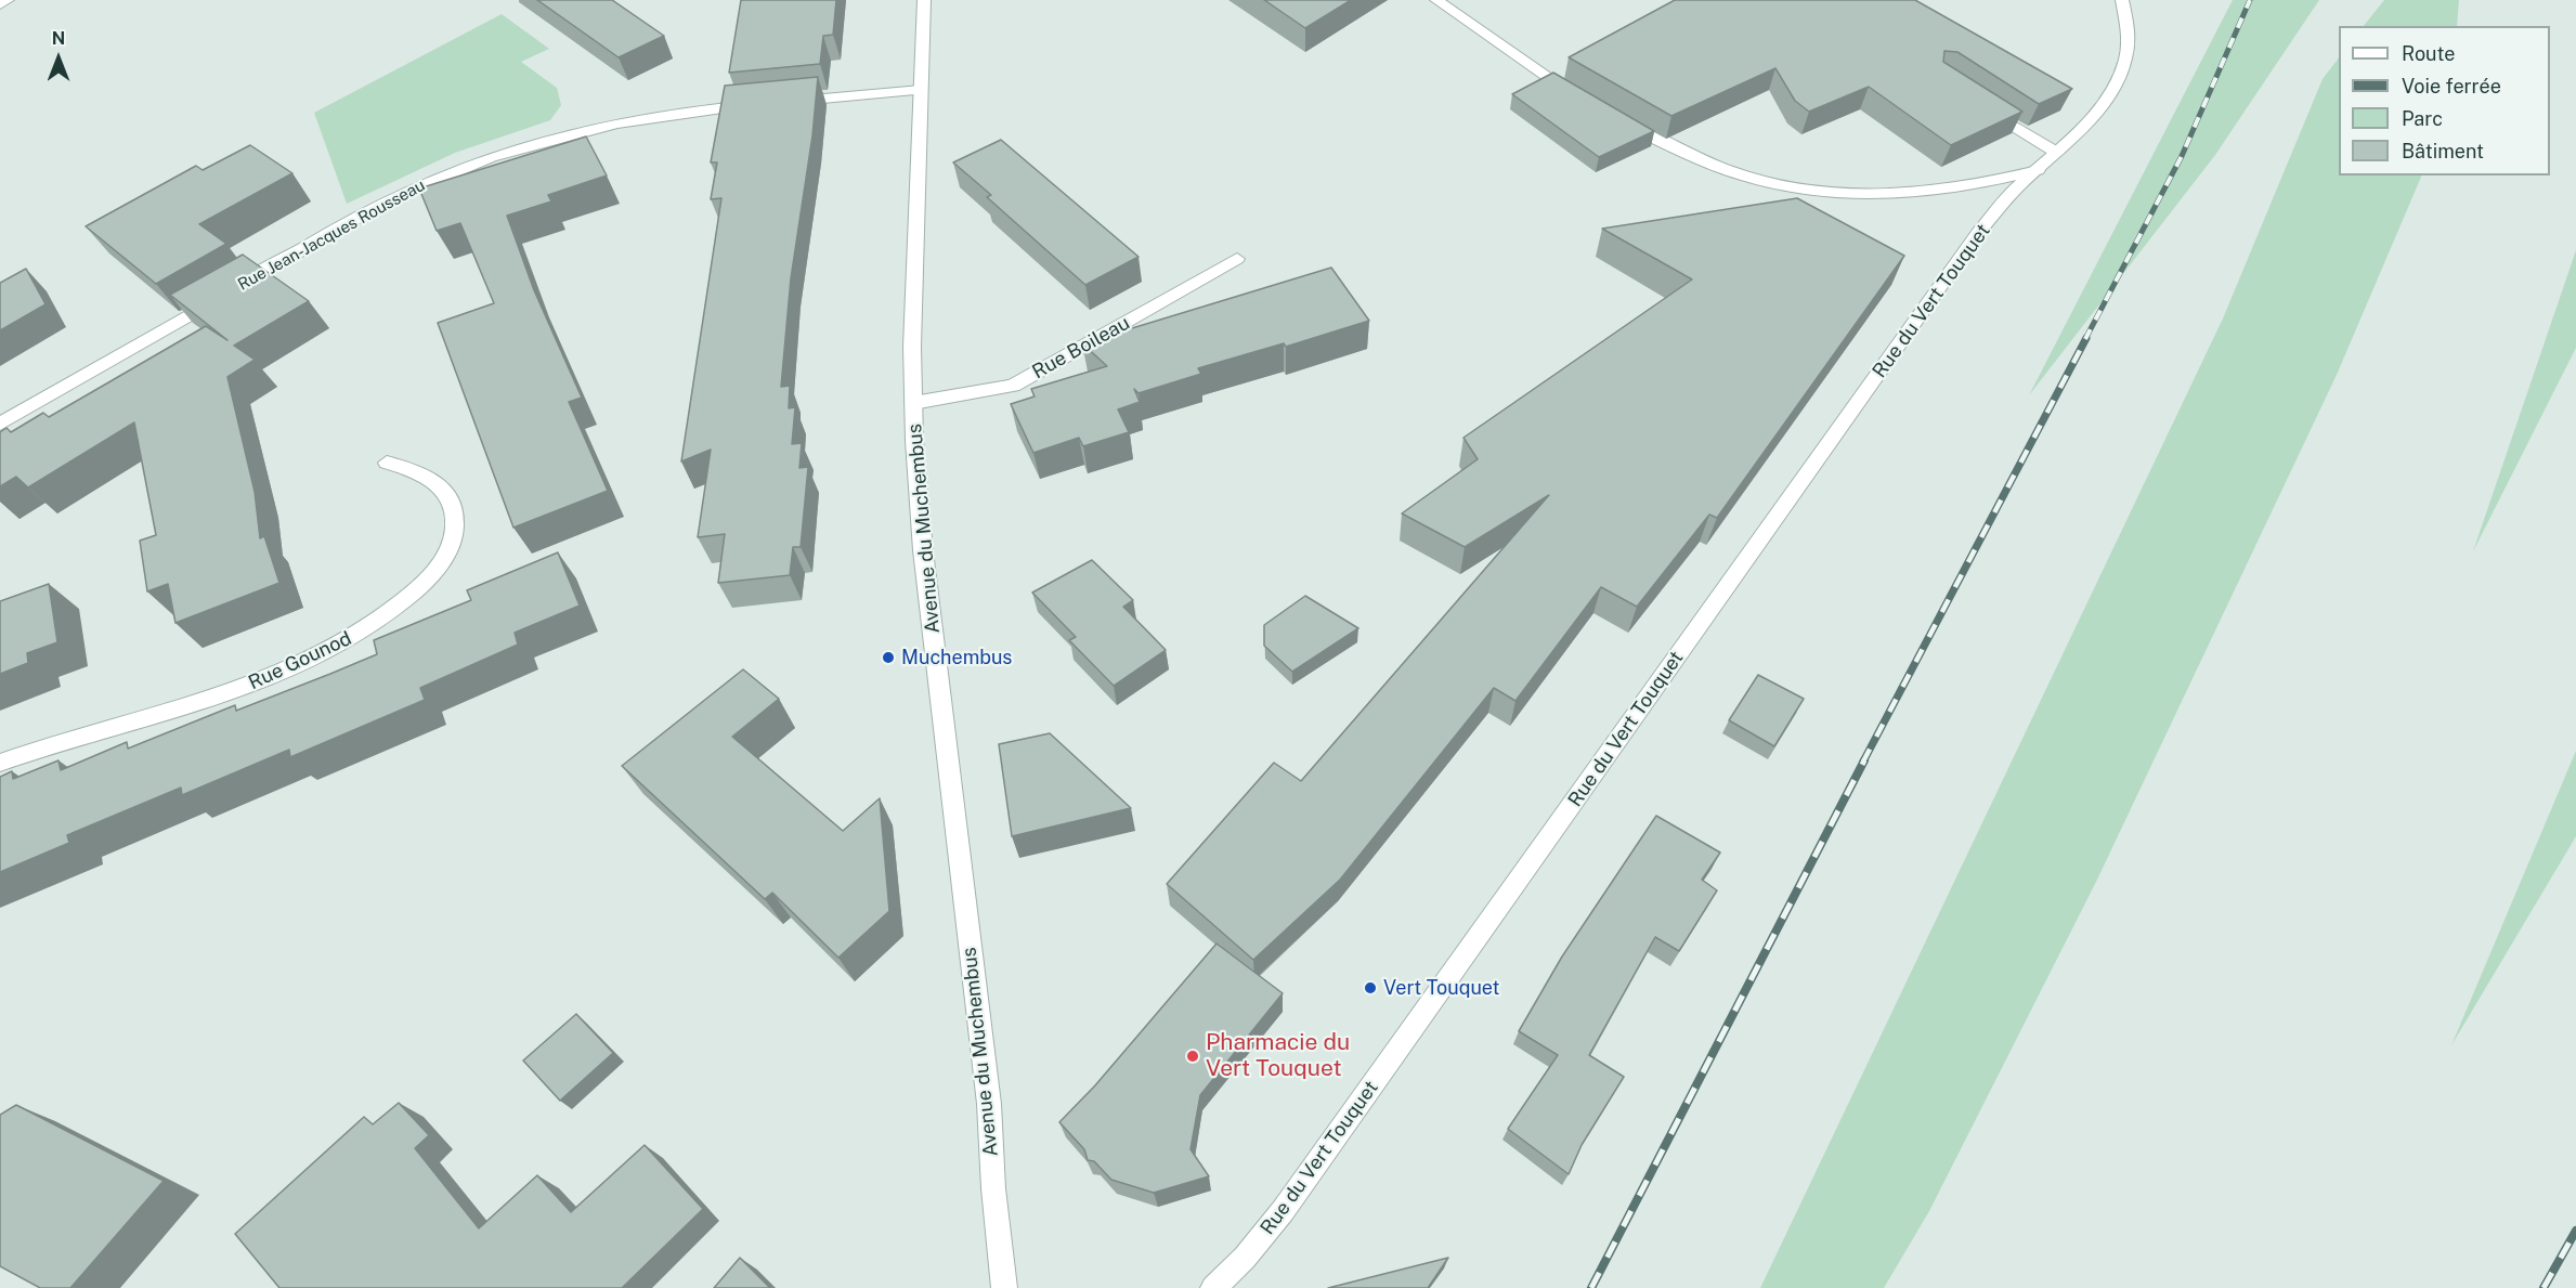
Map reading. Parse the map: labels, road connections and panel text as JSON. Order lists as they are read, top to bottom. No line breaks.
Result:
{"streets":{"street":["Rue Jean-Jacques Rousseau","Rue du Vert Touquet","Rue Boileau","Avenue du Muchembus","Rue Gounod"]},"crossings":[["Rue Jean-Jacques Rousseau","Avenue du Muchembus"],["Rue Boileau","Avenue du Muchembus"]],"places":["Muchembus","Vert Touquet","Pharmacie du Vert Touquet"],"legend":["Route","Voie ferrée","Parc","Bâtiment"],"north":"top"}
